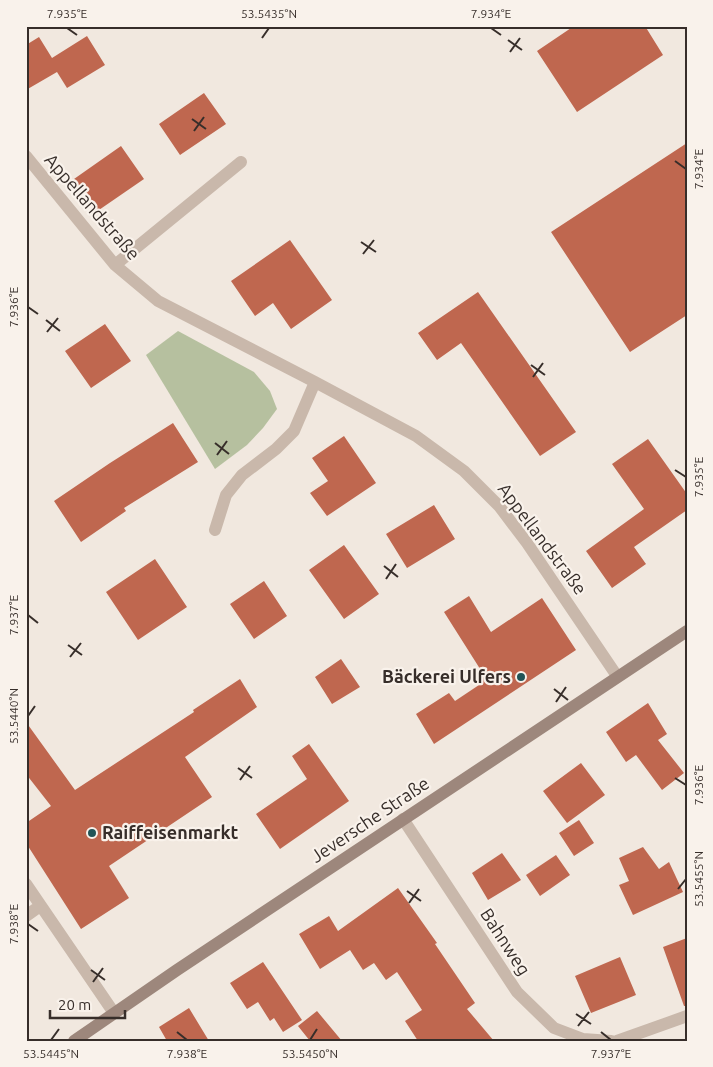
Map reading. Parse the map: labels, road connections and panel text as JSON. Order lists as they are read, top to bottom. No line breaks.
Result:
{"streets":{"street":["Appellandstraße","Jeversche Straße","Bahnweg"]},"crossings":[["Appellandstraße","Jeversche Straße"],["Jeversche Straße","Bahnweg"]],"places":["Bäckerei Ulfers","Raiffeisenmarkt"],"scale_bar":"20 m","coordinates":["7.935°E","53.5435°N","7.934°E","7.936°E","7.937°E","53.5440°N","53.5455°N","7.938°E","53.5445°N","53.5450°N"]}
